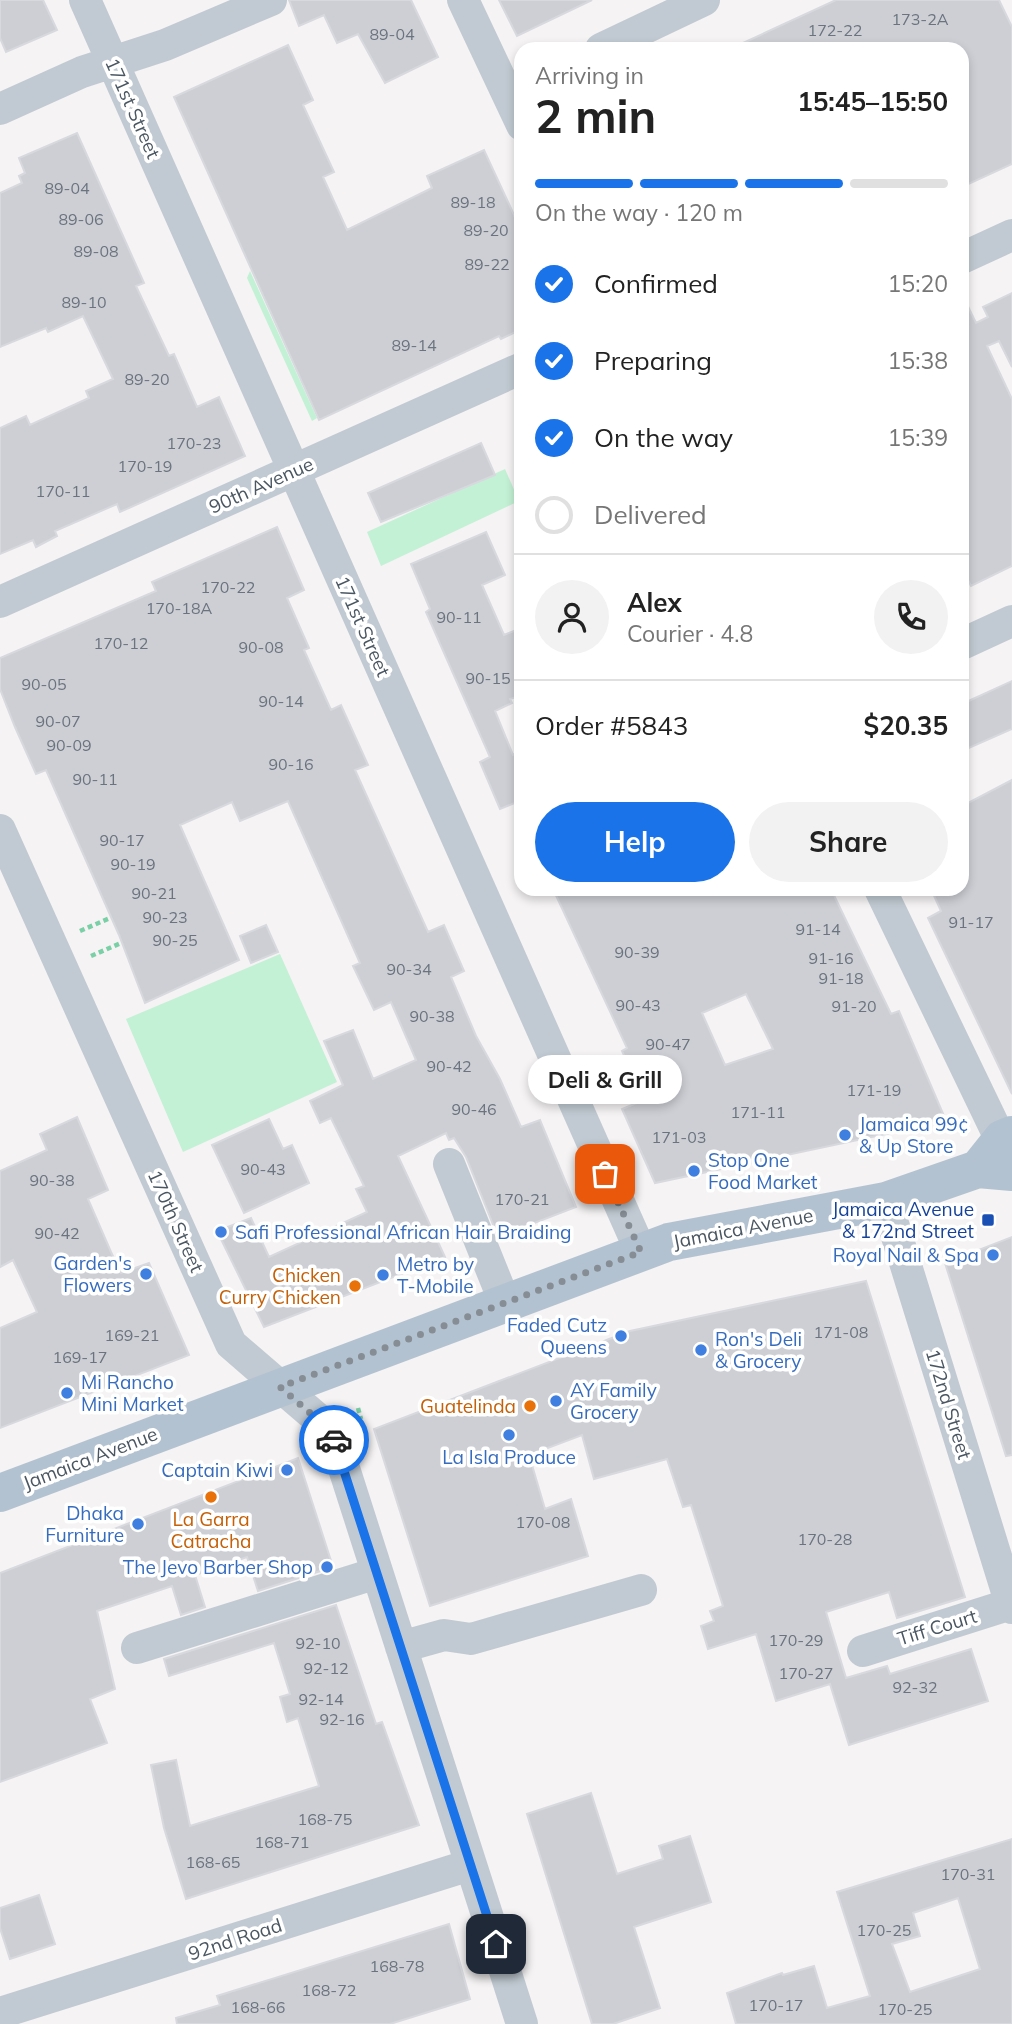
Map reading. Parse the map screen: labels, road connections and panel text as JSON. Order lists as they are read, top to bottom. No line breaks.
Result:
{"streets":{"main road":["Jamaica Avenue"],"street":["171st Street","90th Avenue","170th Street","172nd Street","Tiff Court","92nd Road"]},"crossings":[["171st Street","90th Avenue"],["171st Street","Jamaica Avenue"],["170th Street","Jamaica Avenue"],["170th Street","92nd Road"],["Jamaica Avenue","172nd Street"],["172nd Street","Tiff Court"]],"places":{"other":["Jamaica 99¢ & Up Store","Stop One Food Market","Deli & Grill","Safi Professional African Hair Braiding","Royal Nail & Spa","Garden's Flowers","Metro by T-Mobile","Chicken Curry Chicken","Faded Cutz Queens","Ron's Deli & Grocery","Mi Rancho Mini Market","AY Family Grocery","Guatelinda","La Isla Produce","Captain Kiwi","La Garra Catracha","Dhaka Furniture","The Jevo Barber Shop"],"transit":["Jamaica Avenue & 172nd Street"]},"house_numbers":["173-2A","172-22","89-04","89-04","89-18","89-06","89-20","89-08","89-22","89-10","89-14","89-20","170-23","170-19","170-11","170-22","170-18A","90-11","170-12","90-08","90-15","90-05","90-14","90-07","90-09","90-16","90-11","90-17","90-19","90-21","90-23","91-17","91-14","90-25","90-39","91-16","90-34","91-18","90-43","91-20","90-38","90-47","90-42","171-19","90-46","171-11","171-03","90-43","90-38","170-21","90-42","171-08","169-21","169-17","170-08","170-28","170-29","92-10","92-12","170-27","92-32","92-14","92-16","168-75","168-71","168-65","170-31","170-25","168-78","168-72","170-17","168-66","170-25"],"page":{"heading":["2 min","Arriving in","15:45–15:50"],"panel":["Alex","Courier · 4.8","Order #5843","$20.35"],"bar":"On the way · 120 m","list":[["Confirmed","15:20"],["Preparing","15:38"],["On the way","15:39"],"Delivered"],"buttons":["Help","Share"],"bubble":"Deli & Grill"}}
